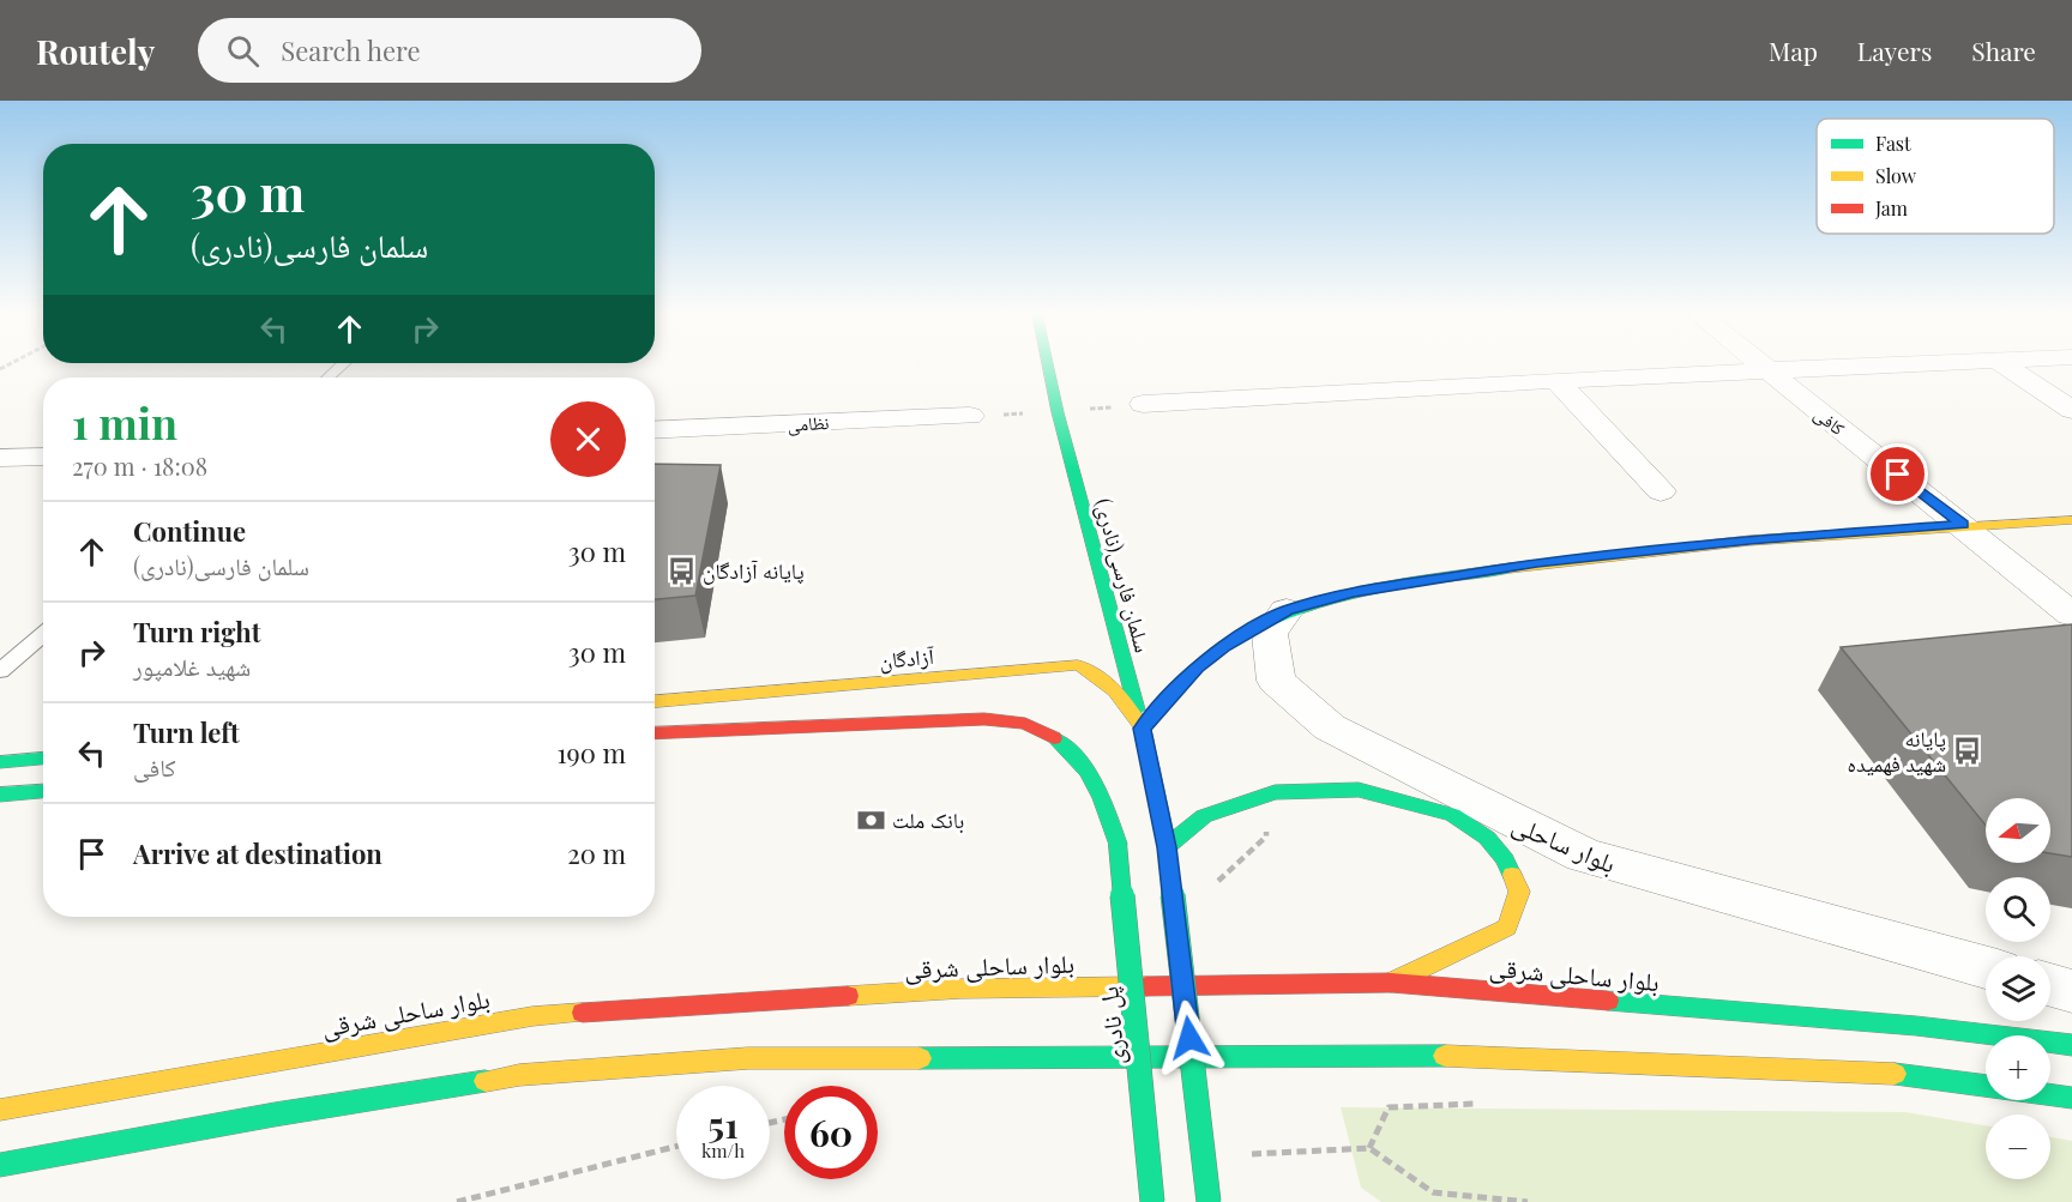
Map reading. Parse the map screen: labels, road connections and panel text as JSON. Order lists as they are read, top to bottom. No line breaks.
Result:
{"streets":{"main road":["سلمان فارسی(نادری)","آزادگان","بلوار ساحلی شرقی","پل نادری"],"street":["کافی","نظامی","بلوار ساحلی"]},"crossings":[["سلمان فارسی(نادری)","آزادگان"]],"places":{"bus stop":["پایانه آزادگان","پایانه شهید فهمیده"],"bank":["بانک ملت"]},"legend":["Fast","Slow","Jam"],"north":"left","page":{"header":"Routely","search":"Search here","nav":["Map","Layers","Share"],"turn":["30 m","سلمان فارسی(نادری)"],"heading":["1 min","270 m · 18:08"],"list":[{"name":"Continue","note":"سلمان فارسی(نادری)","value":"30 m"},{"name":"Turn right","note":"شهید غلامپور","value":"30 m"},{"name":"Turn left","note":"کافی","value":"190 m"},{"name":"Arrive at destination","value":"20 m"}],"map_buttons":["+","−"],"speed":"51 km/h","limit":"60"}}
